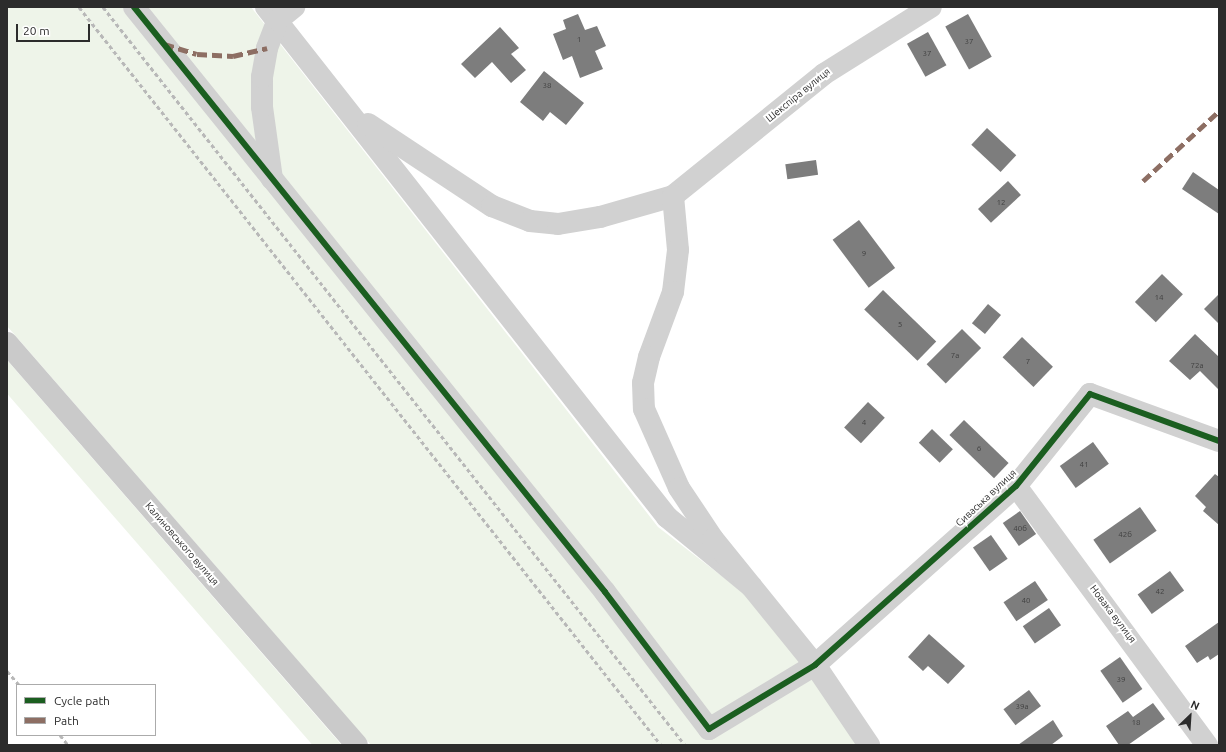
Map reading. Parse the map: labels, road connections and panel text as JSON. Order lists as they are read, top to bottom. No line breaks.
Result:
{"streets":{"street":["Шекспіра вулиця","Сиваська вулиця","Калиновського вулиця","Новака вулиця"]},"crossings":[["Сиваська вулиця","Новака вулиця"]],"house_numbers":["1","37","37","38","12","9","14","5","7а","7","72а","4","6","41","40б","42б","42","40","39","39а","18"],"legend":["Cycle path","Path"],"scale_bar":"20 m","north":"top right"}
